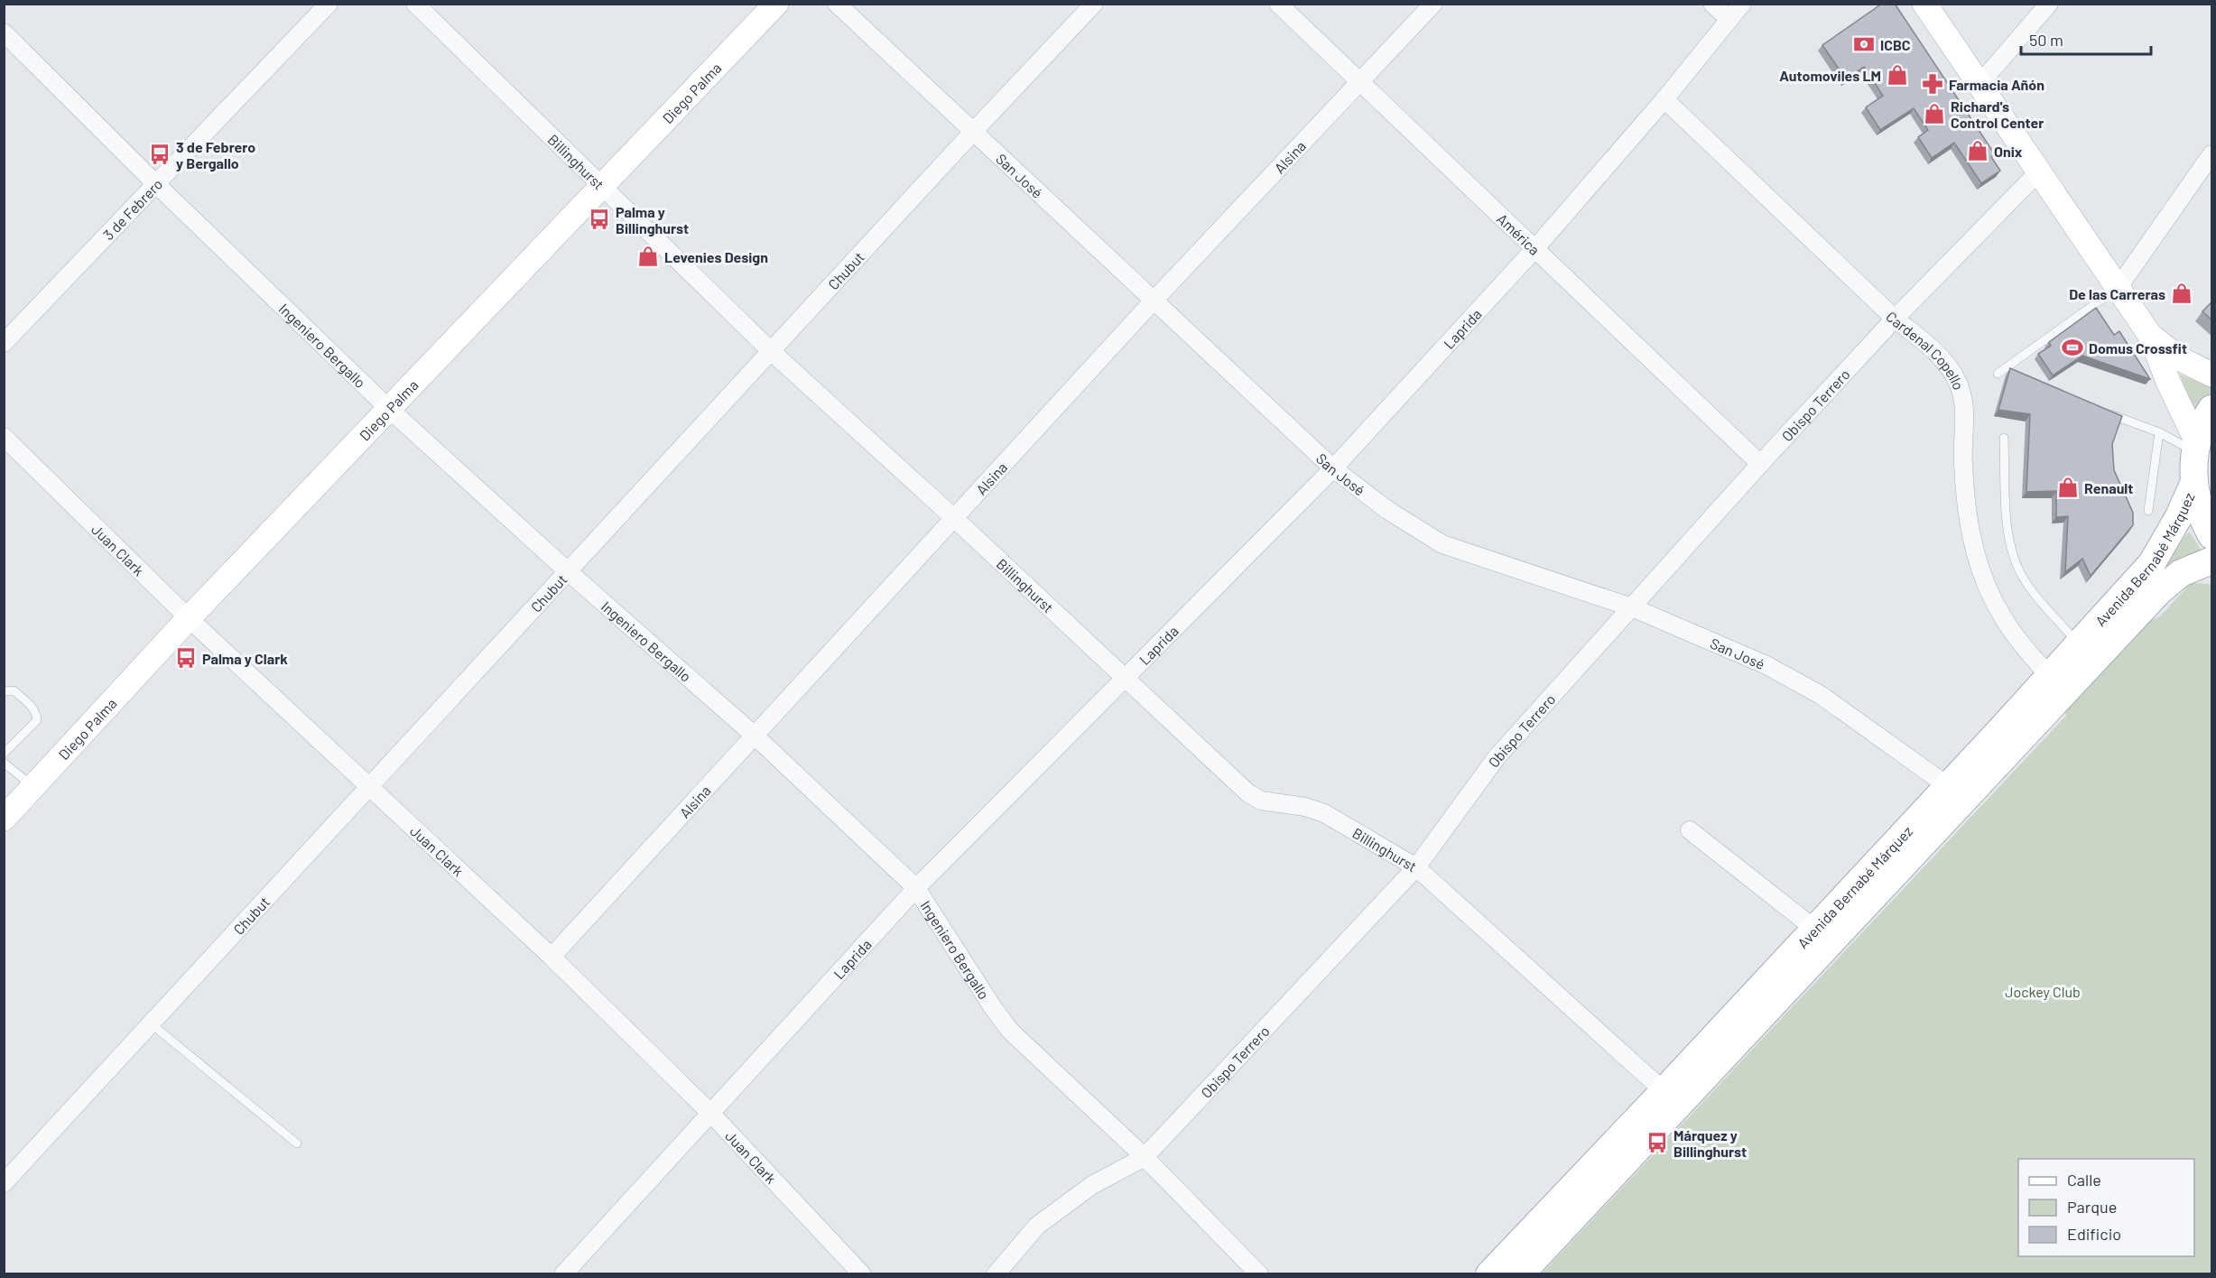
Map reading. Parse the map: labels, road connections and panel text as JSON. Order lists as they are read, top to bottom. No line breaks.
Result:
{"streets":{"main road":["Diego Palma","Avenida Bernabé Márquez"],"street":["Alsina","Billinghurst","San José","3 de Febrero","América","Chubut","Laprida","Ingeniero Bergallo","Cardenal Copello","Obispo Terrero","Juan Clark"]},"crossings":[["Diego Palma","Billinghurst"],["Diego Palma","Ingeniero Bergallo"],["Diego Palma","Juan Clark"],["Alsina","Billinghurst"],["Alsina","San José"],["Alsina","América"],["Alsina","Ingeniero Bergallo"],["Alsina","Juan Clark"],["Billinghurst","Chubut"],["Billinghurst","Laprida"],["Billinghurst","Obispo Terrero"],["Billinghurst","Avenida Bernabé Márquez"],["San José","Chubut"],["San José","Laprida"],["San José","Obispo Terrero"],["San José","Avenida Bernabé Márquez"],["3 de Febrero","Ingeniero Bergallo"],["América","Laprida"],["América","Obispo Terrero"],["Chubut","Ingeniero Bergallo"],["Chubut","Juan Clark"],["Laprida","Ingeniero Bergallo"],["Laprida","Cardenal Copello"],["Laprida","Juan Clark"],["Ingeniero Bergallo","Obispo Terrero"],["Cardenal Copello","Obispo Terrero"],["Cardenal Copello","Avenida Bernabé Márquez"]],"parks":["Jockey Club"],"places":{"bank":["ICBC"],"shop":["Automoviles LM","Richard's Control Center","Onix","Levenies Design","De las Carreras","Renault"],"pharmacy":["Farmacia Añón"],"bus stop":["3 de Febrero y Bergallo","Palma y Billinghurst","Palma y Clark","Márquez y Billinghurst"],"sports":["Domus Crossfit"]},"legend":["Calle","Parque","Edificio"],"scale_bar":"50 m"}
